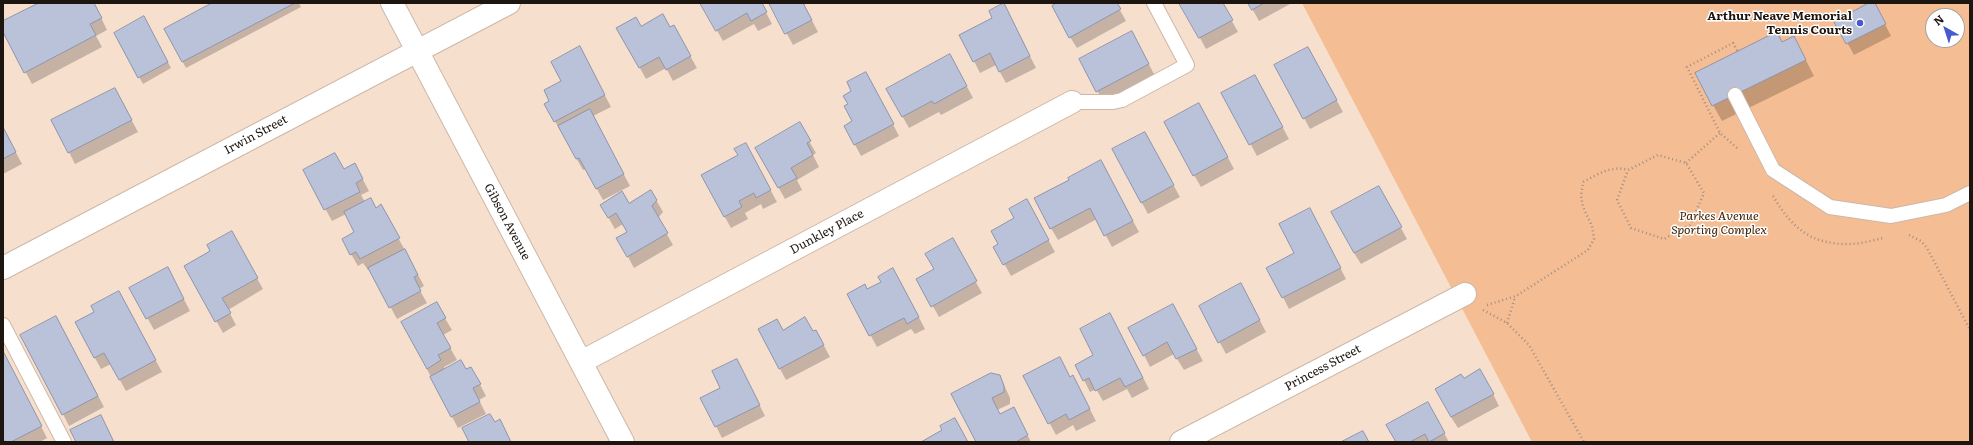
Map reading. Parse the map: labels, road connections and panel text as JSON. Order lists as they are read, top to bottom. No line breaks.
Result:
{"streets":{"street":["Irwin Street","Gibson Avenue","Dunkley Place","Princess Street"]},"crossings":[["Irwin Street","Gibson Avenue"],["Gibson Avenue","Dunkley Place"]],"parks":["Parkes Avenue Sporting Complex"],"places":["Arthur Neave Memorial Tennis Courts"],"north":"top left"}
